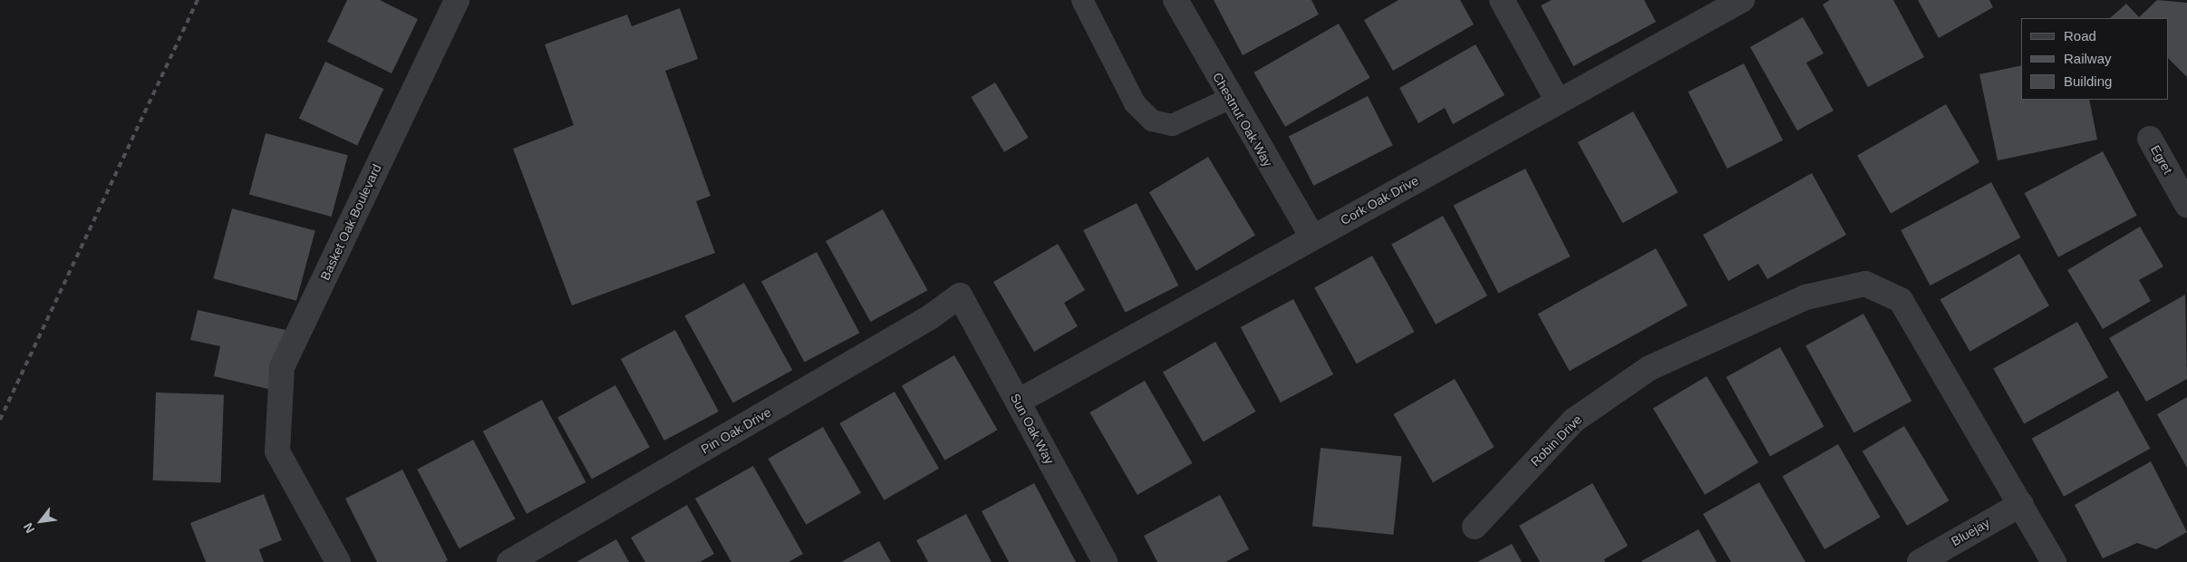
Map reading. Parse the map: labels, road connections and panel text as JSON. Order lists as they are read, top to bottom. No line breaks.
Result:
{"streets":{"street":["Chestnut Oak Way","Egret","Cork Oak Drive","Basket Oak Boulevard","Sun Oak Way","Pin Oak Drive","Robin Drive","Bluejay"]},"crossings":[["Chestnut Oak Way","Cork Oak Drive"],["Cork Oak Drive","Sun Oak Way"],["Sun Oak Way","Pin Oak Drive"],["Robin Drive","Bluejay"]],"legend":["Road","Railway","Building"],"north":"bottom left"}
